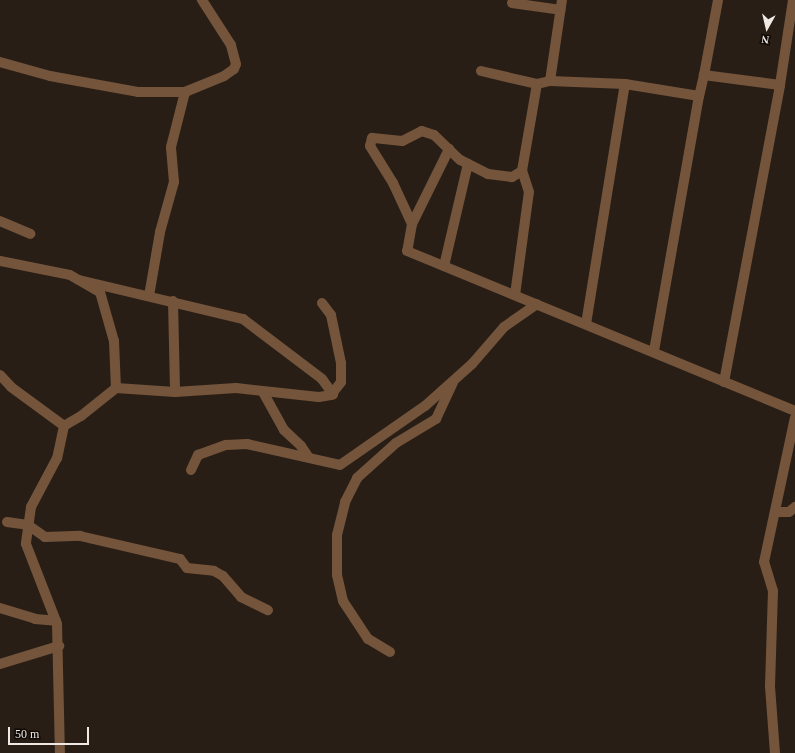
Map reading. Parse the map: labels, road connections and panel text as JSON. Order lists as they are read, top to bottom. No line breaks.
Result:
{"scale_bar":"50 m","north":"bottom"}
